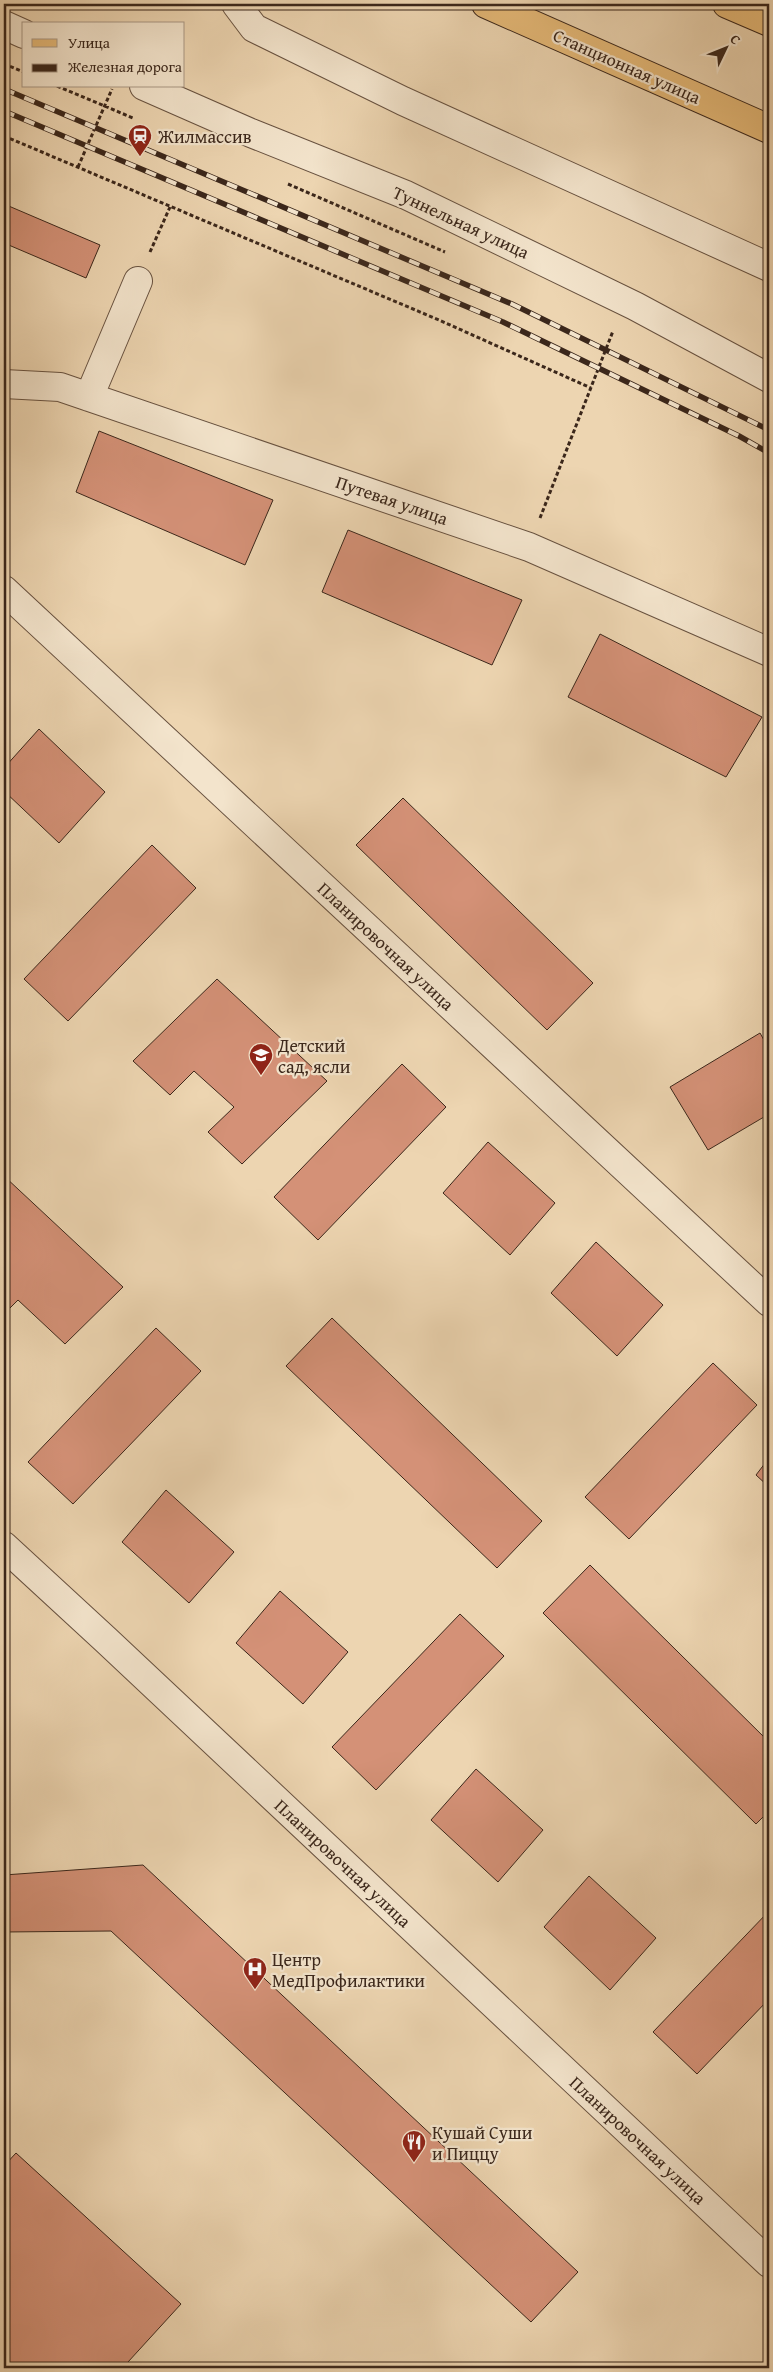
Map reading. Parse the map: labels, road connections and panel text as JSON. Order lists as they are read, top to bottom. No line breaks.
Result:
{"streets":{"main road":["Станционная улица"],"street":["Туннельная улица","Путевая улица","Планировочная улица"]},"places":{"station":["Жилмассив"],"school or university":["Детский сад, ясли"],"hospital":["Центр МедПрофилактики"],"restaurant":["Кушай Суши и Пиццу"]},"legend":["Улица","Железная дорога"],"north":"top right"}
